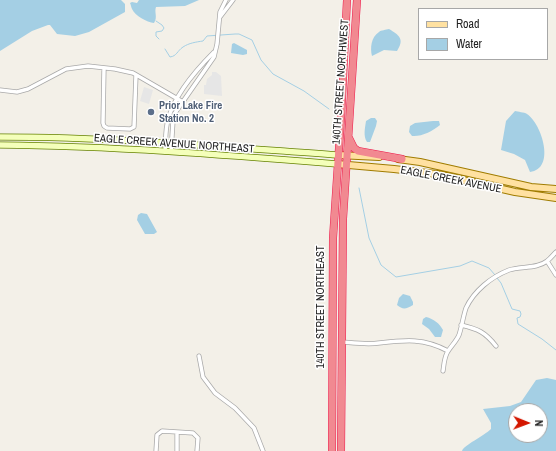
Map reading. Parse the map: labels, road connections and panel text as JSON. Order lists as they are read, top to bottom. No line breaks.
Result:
{"streets":{"highway":["140TH STREET NORTHWEST","140TH STREET NORTHEAST"],"main road":["EAGLE CREEK AVENUE NORTHEAST","EAGLE CREEK AVENUE"]},"crossings":[["140TH STREET NORTHWEST","EAGLE CREEK AVENUE NORTHEAST"],["140TH STREET NORTHWEST","EAGLE CREEK AVENUE"],["140TH STREET NORTHWEST","140TH STREET NORTHEAST"],["EAGLE CREEK AVENUE NORTHEAST","EAGLE CREEK AVENUE"],["EAGLE CREEK AVENUE NORTHEAST","140TH STREET NORTHEAST"],["EAGLE CREEK AVENUE","140TH STREET NORTHEAST"]],"places":["Prior Lake Fire Station No. 2"],"legend":["Road","Water"],"north":"right"}
